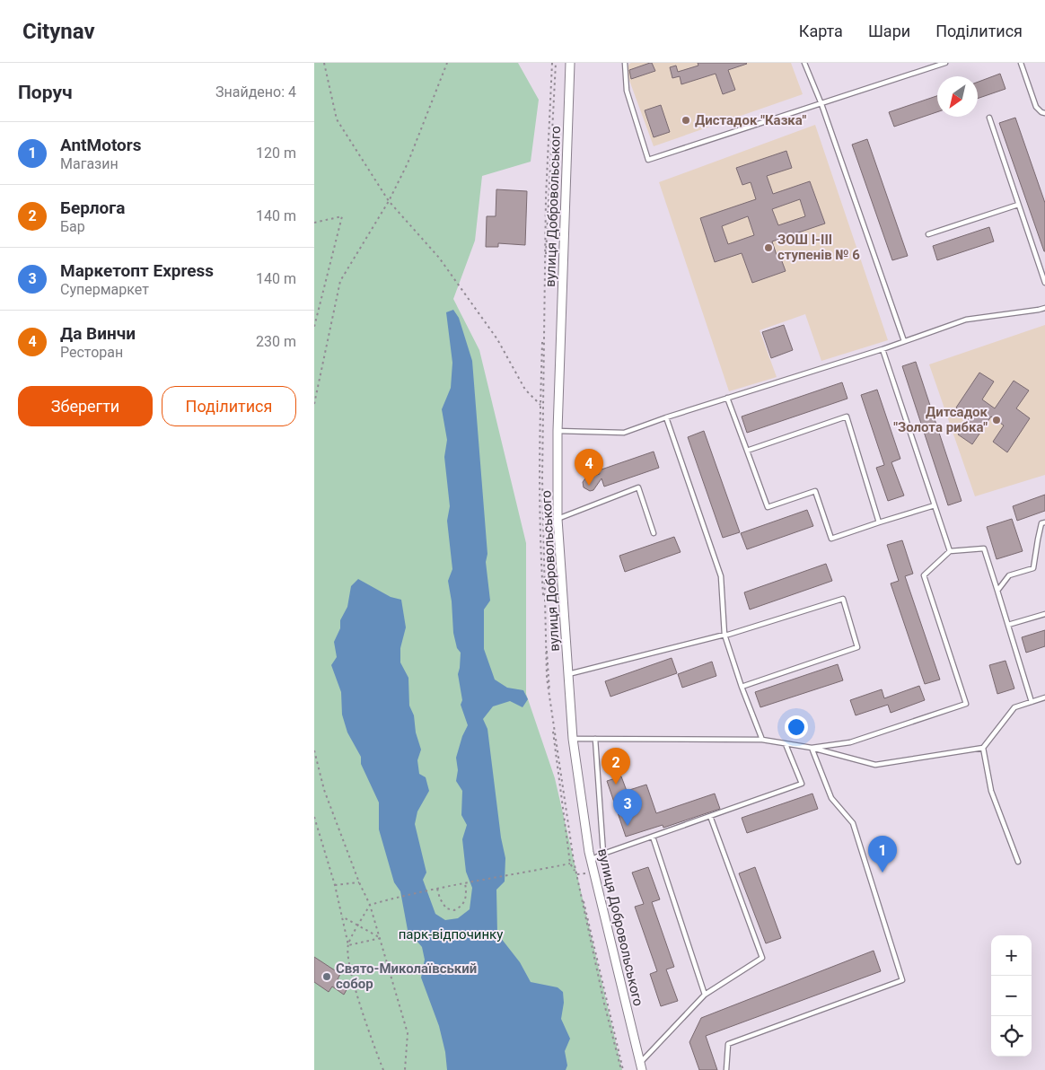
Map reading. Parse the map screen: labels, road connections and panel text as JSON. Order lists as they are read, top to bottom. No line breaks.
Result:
{"streets":{"street":["вулиця Добровольського"]},"parks":["парк-відпочинку"],"places":["Дистадок \"Казка\"","ЗОШ І-ІІІ ступенів № 6","Дитсадок \"Золота рибка\"","Свято-Миколаївський собор"],"north":"bottom left","page":{"header":"Citynav","nav":["Карта","Шари","Поділитися"],"heading":["Поруч","Знайдено: 4"],"list":[{"mark":"1","name":"AntMotors","note":"Магазин","value":"120 m"},{"mark":"2","name":"Берлога","note":"Бар","value":"140 m"},{"mark":"3","name":"Маркетопт Express","note":"Супермаркет","value":"140 m"},{"mark":"4","name":"Да Винчи","note":"Ресторан","value":"230 m"}],"buttons":["Зберегти","Поділитися"],"pins":["4","2","3","1"],"map_buttons":["+","−"]}}
